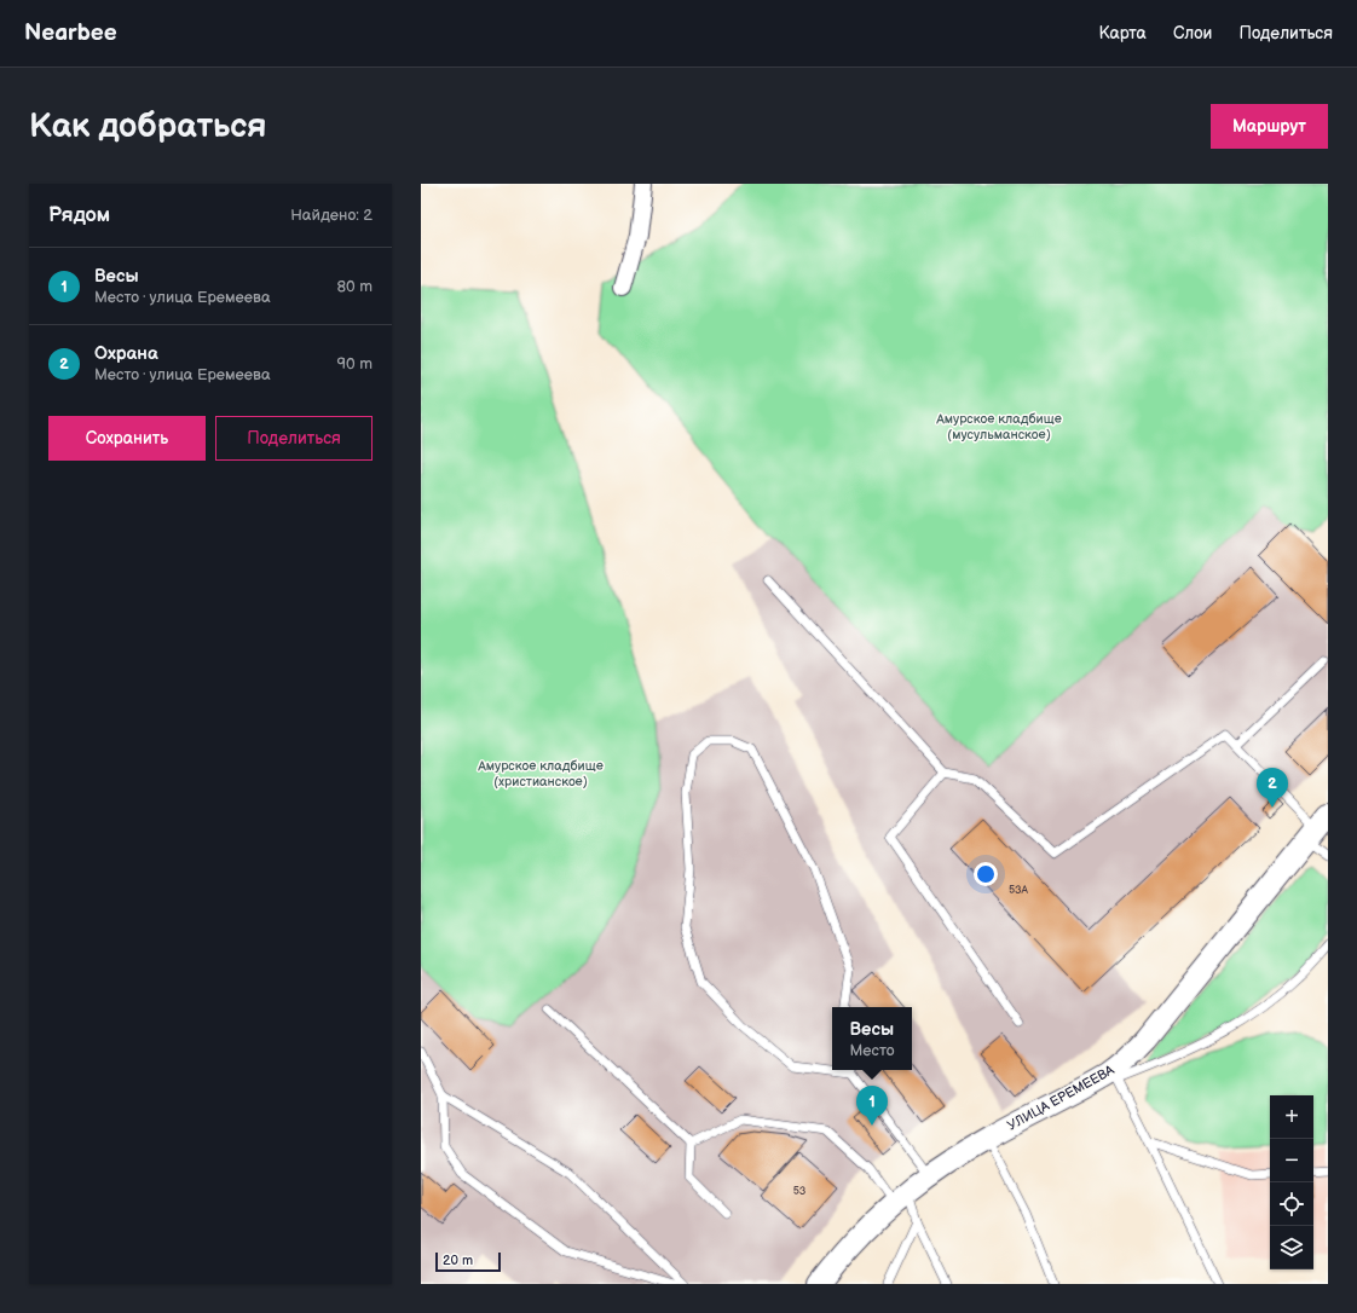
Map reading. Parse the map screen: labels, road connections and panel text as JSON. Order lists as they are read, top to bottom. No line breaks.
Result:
{"streets":{"street":["УЛИЦА ЕРЕМЕЕВА"]},"parks":["Амурское кладбище (мусульманское)","Амурское кладбище (христианское)"],"house_numbers":["53А","53"],"scale_bar":"20 m","page":{"header":"Nearbee","nav":["Карта","Слои","Поделиться"],"buttons":["Маршрут",["Сохранить","Поделиться"]],"title":"Как добраться","heading":["Рядом","Найдено: 2"],"list":[{"mark":"1","name":"Весы","note":"Место · улица Еремеева","value":"80 m"},{"mark":"2","name":"Охрана","note":"Место · улица Еремеева","value":"90 m"}],"pins":["2","1"],"popup":["Весы","Место"],"map_buttons":["+","−"],"scale":"20 m"}}
